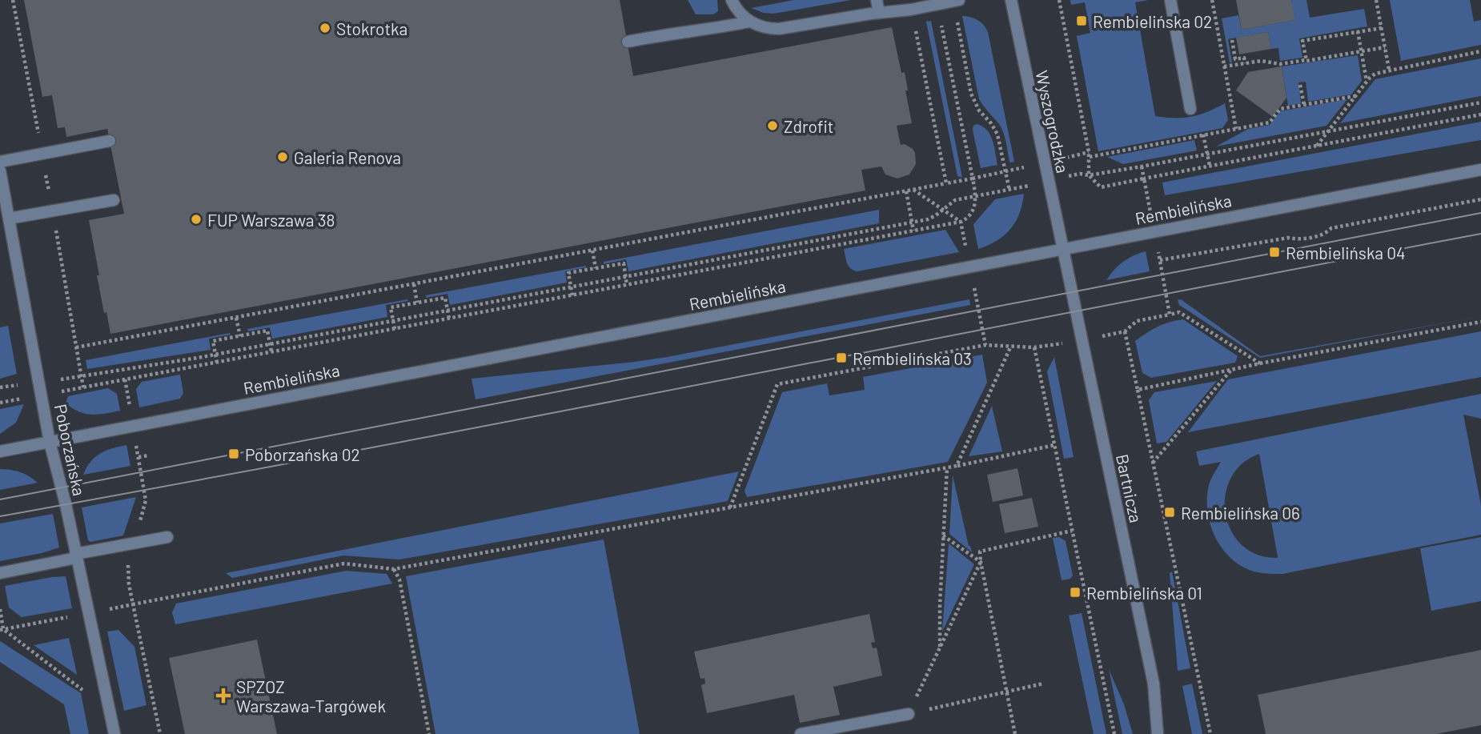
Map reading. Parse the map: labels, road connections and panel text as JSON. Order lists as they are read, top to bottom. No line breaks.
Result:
{"streets":{"street":["Wyszogrodzka","Rembielińska","Poborzańska","Bartnicza"]},"crossings":[["Wyszogrodzka","Rembielińska"],["Wyszogrodzka","Bartnicza"],["Rembielińska","Poborzańska"],["Rembielińska","Bartnicza"]],"places":{"transit":["Rembielińska 02","Rembielińska 04","Rembielińska 03","Poborzańska 02","Rembielińska 06","Rembielińska 01"],"other":["Stokrotka","Zdrofit","Galeria Renova","FUP Warszawa 38"],"health":["SPZOZ Warszawa-Targówek"]}}
